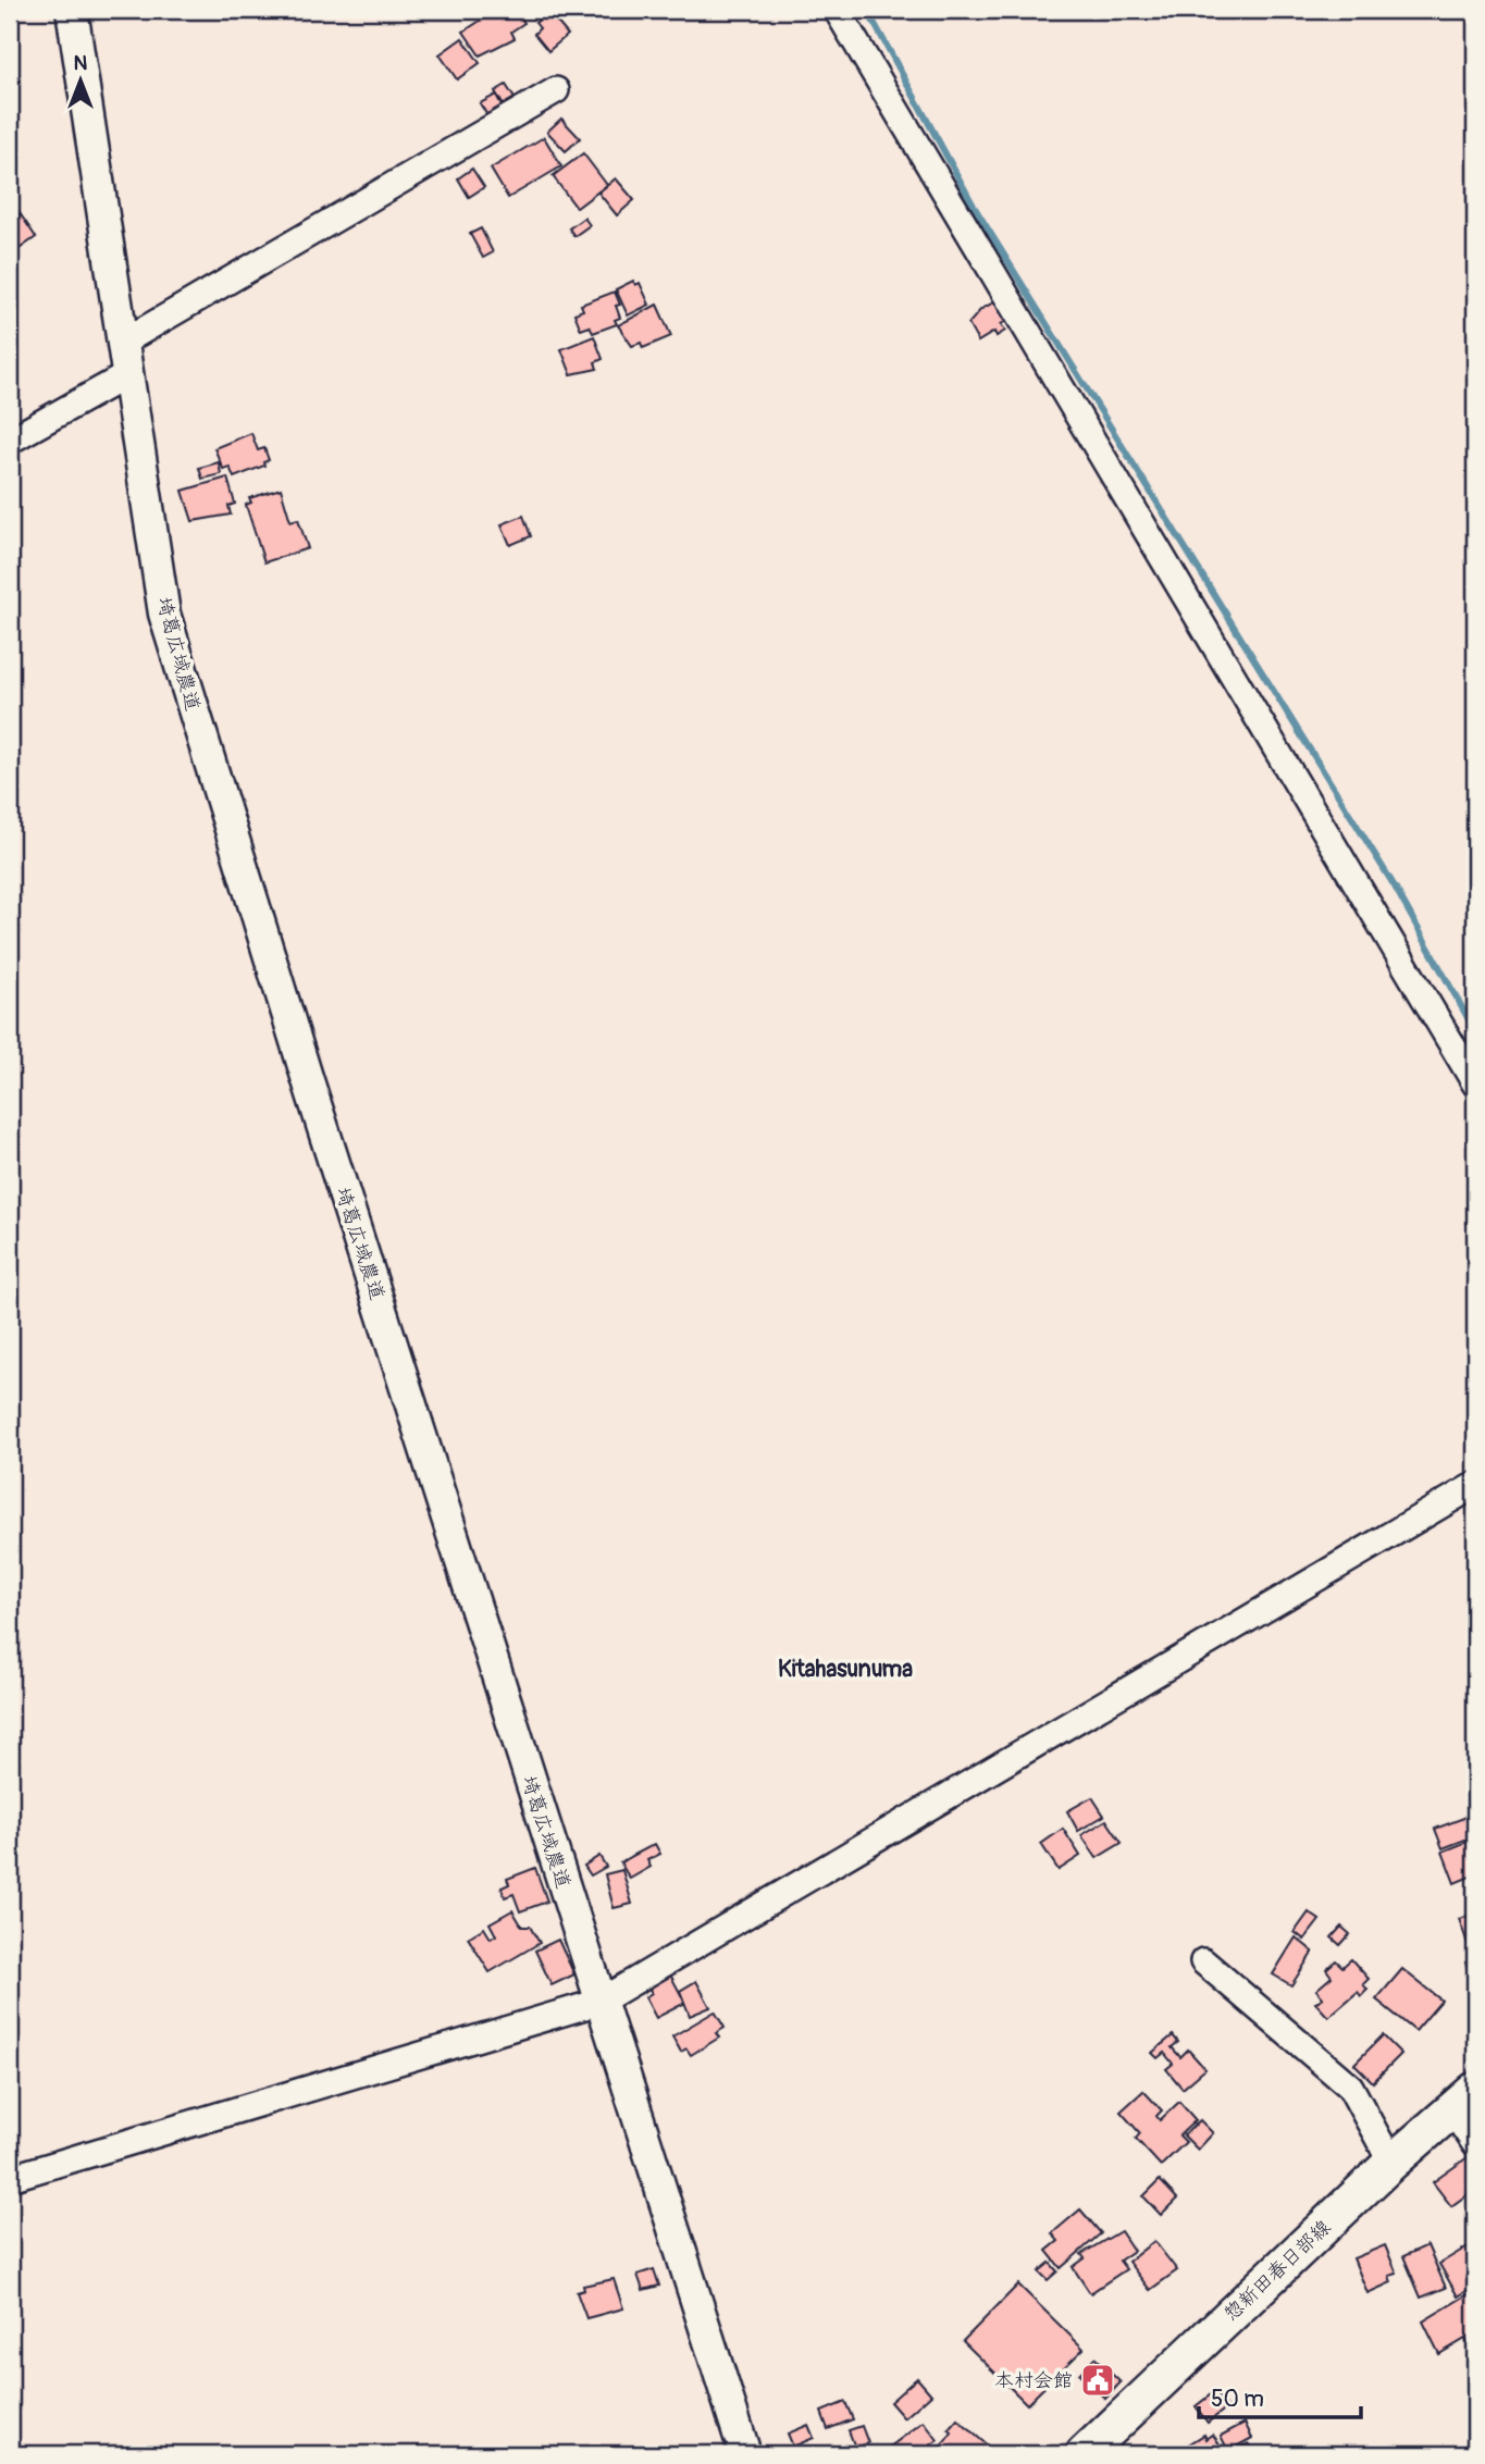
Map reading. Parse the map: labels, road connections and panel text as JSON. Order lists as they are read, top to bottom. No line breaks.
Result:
{"streets":{"main road":["惣新田春日部線"],"street":["埼葛広域農道"]},"districts":["Kitahasunuma"],"places":{"public building":["本村会館"]},"scale_bar":"50 m","north":"top"}
